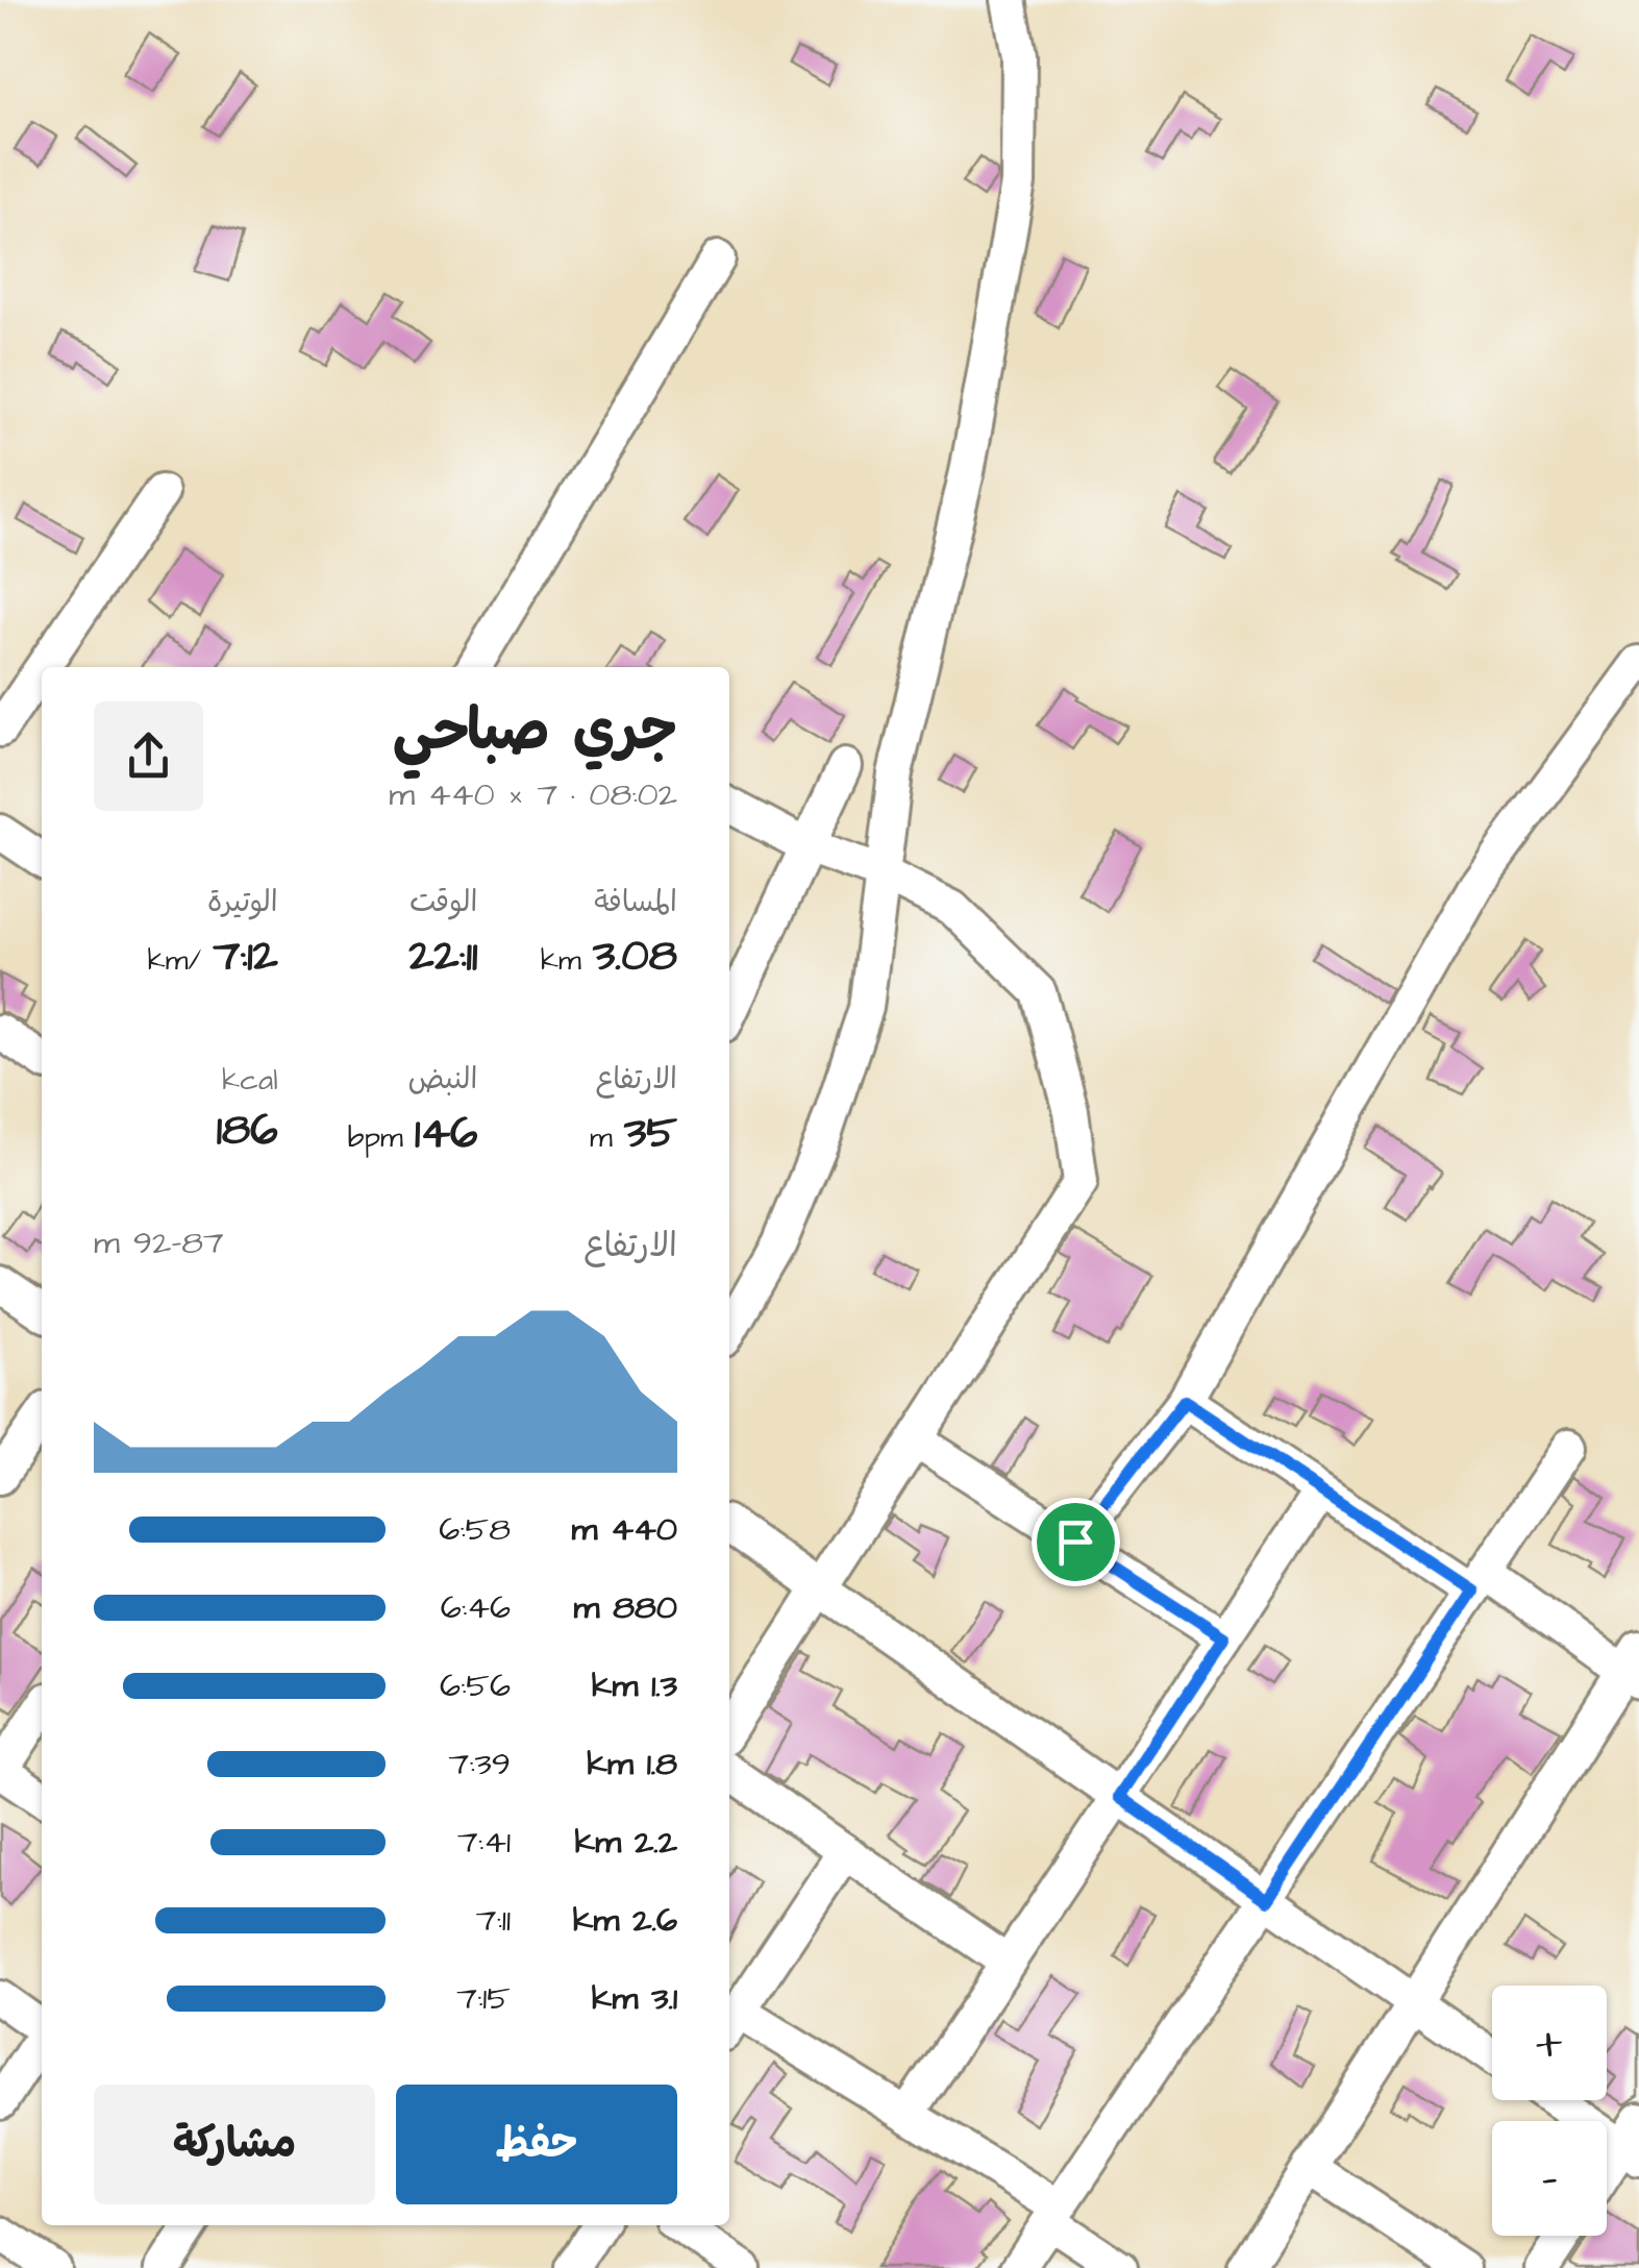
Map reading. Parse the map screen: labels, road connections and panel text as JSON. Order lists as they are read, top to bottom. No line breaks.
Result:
{"page":{"heading":["جري صباحي","08:02 · 7 × 440 m"],"stats":[["المسافة","3.08 km"],["الوقت","22:11"],["الوتيرة","7:12 /km"],["الارتفاع","35 m"],["النبض","146 bpm"],["kcal","186"]],"chart":["الارتفاع","87–92 m"],"list":[{"name":"440 m","note":"6:58"},{"name":"880 m","note":"6:46"},{"name":"1.3 km","note":"6:56"},{"name":"1.8 km","note":"7:39"},{"name":"2.2 km","note":"7:41"},{"name":"2.6 km","note":"7:11"},{"name":"3.1 km","note":"7:15"}],"map_buttons":["+","−"],"buttons":["حفظ","مشاركة"]}}
